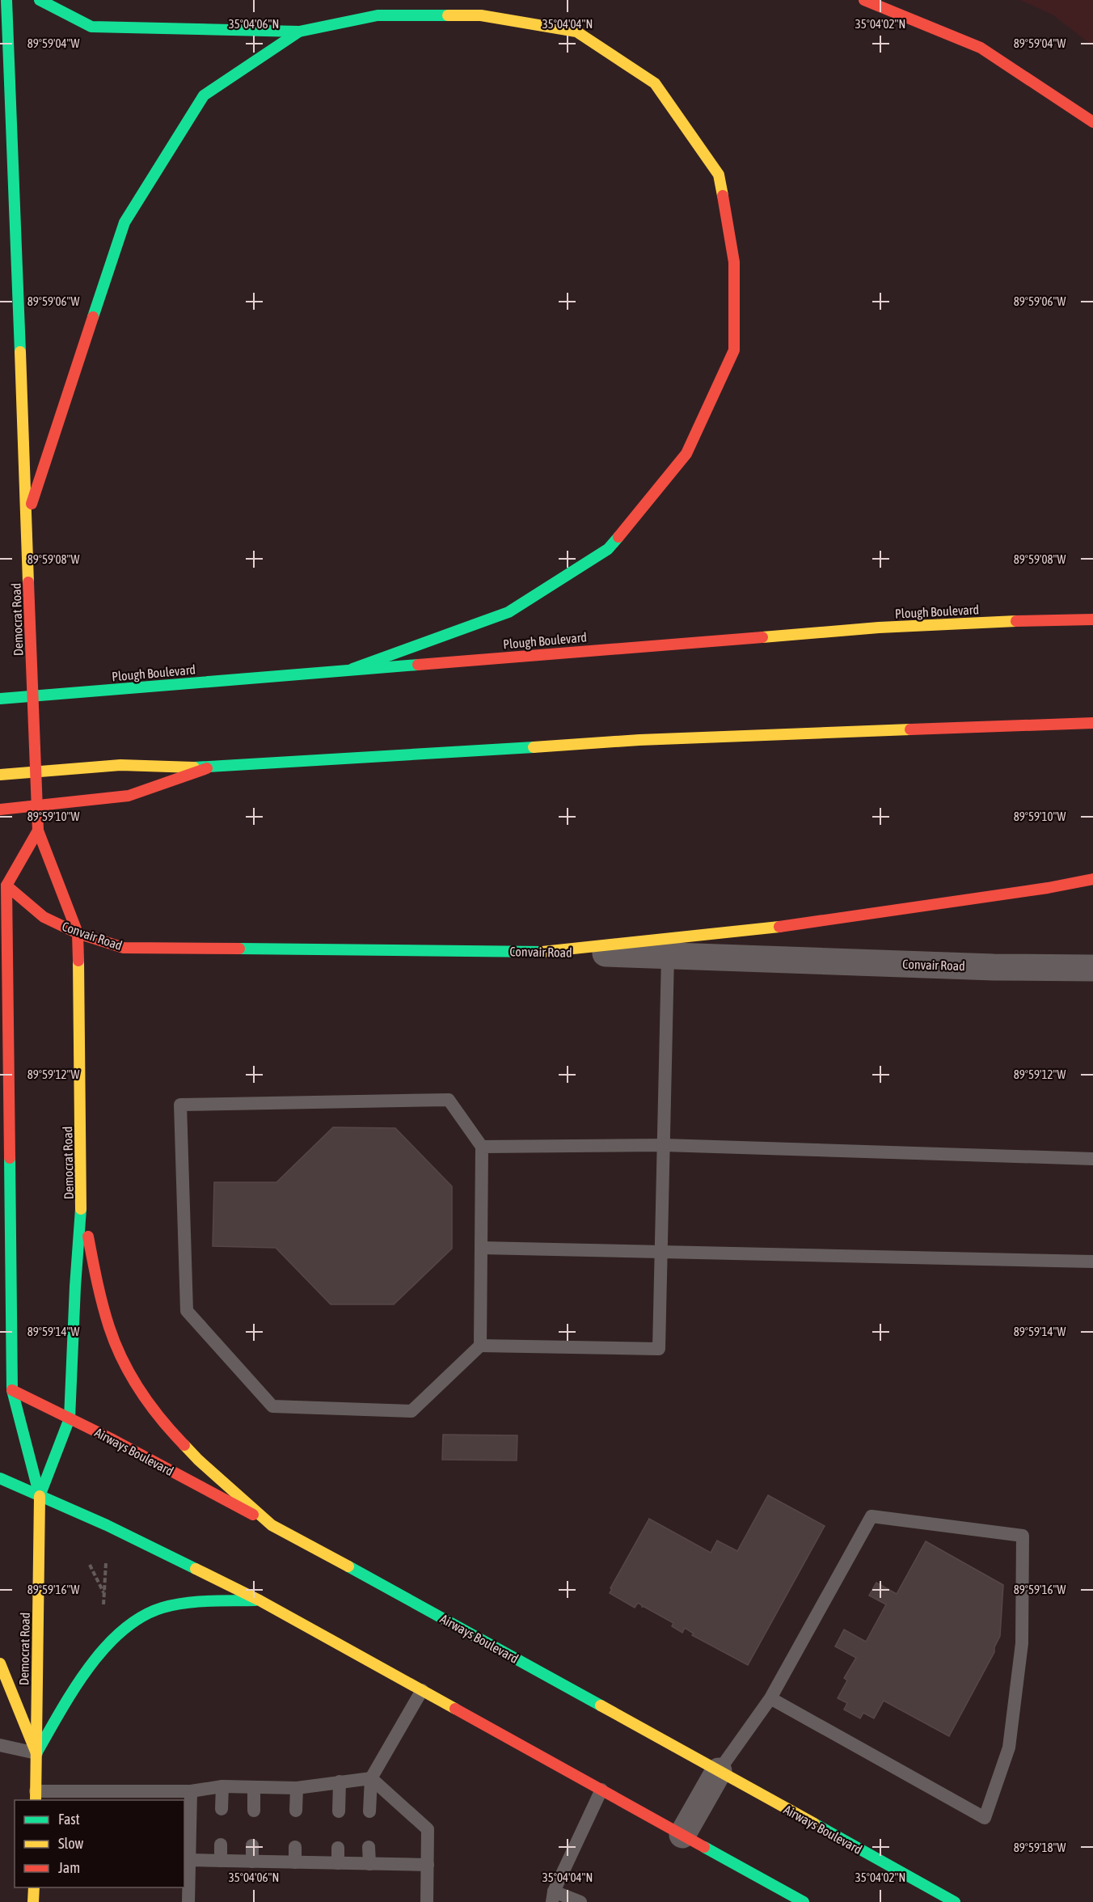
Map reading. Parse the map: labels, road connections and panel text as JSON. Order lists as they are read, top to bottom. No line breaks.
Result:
{"streets":{"main road":["Plough Boulevard","Democrat Road","Convair Road","Airways Boulevard"]},"crossings":[["Democrat Road","Convair Road"],["Democrat Road","Airways Boulevard"]],"legend":["Fast","Slow","Jam"],"coordinates":["35°04'06\"N","35°04'04\"N","35°04'02\"N","89°59'04\"W","89°59'06\"W","89°59'08\"W","89°59'10\"W","89°59'12\"W","89°59'14\"W","89°59'16\"W","89°59'18\"W"]}
